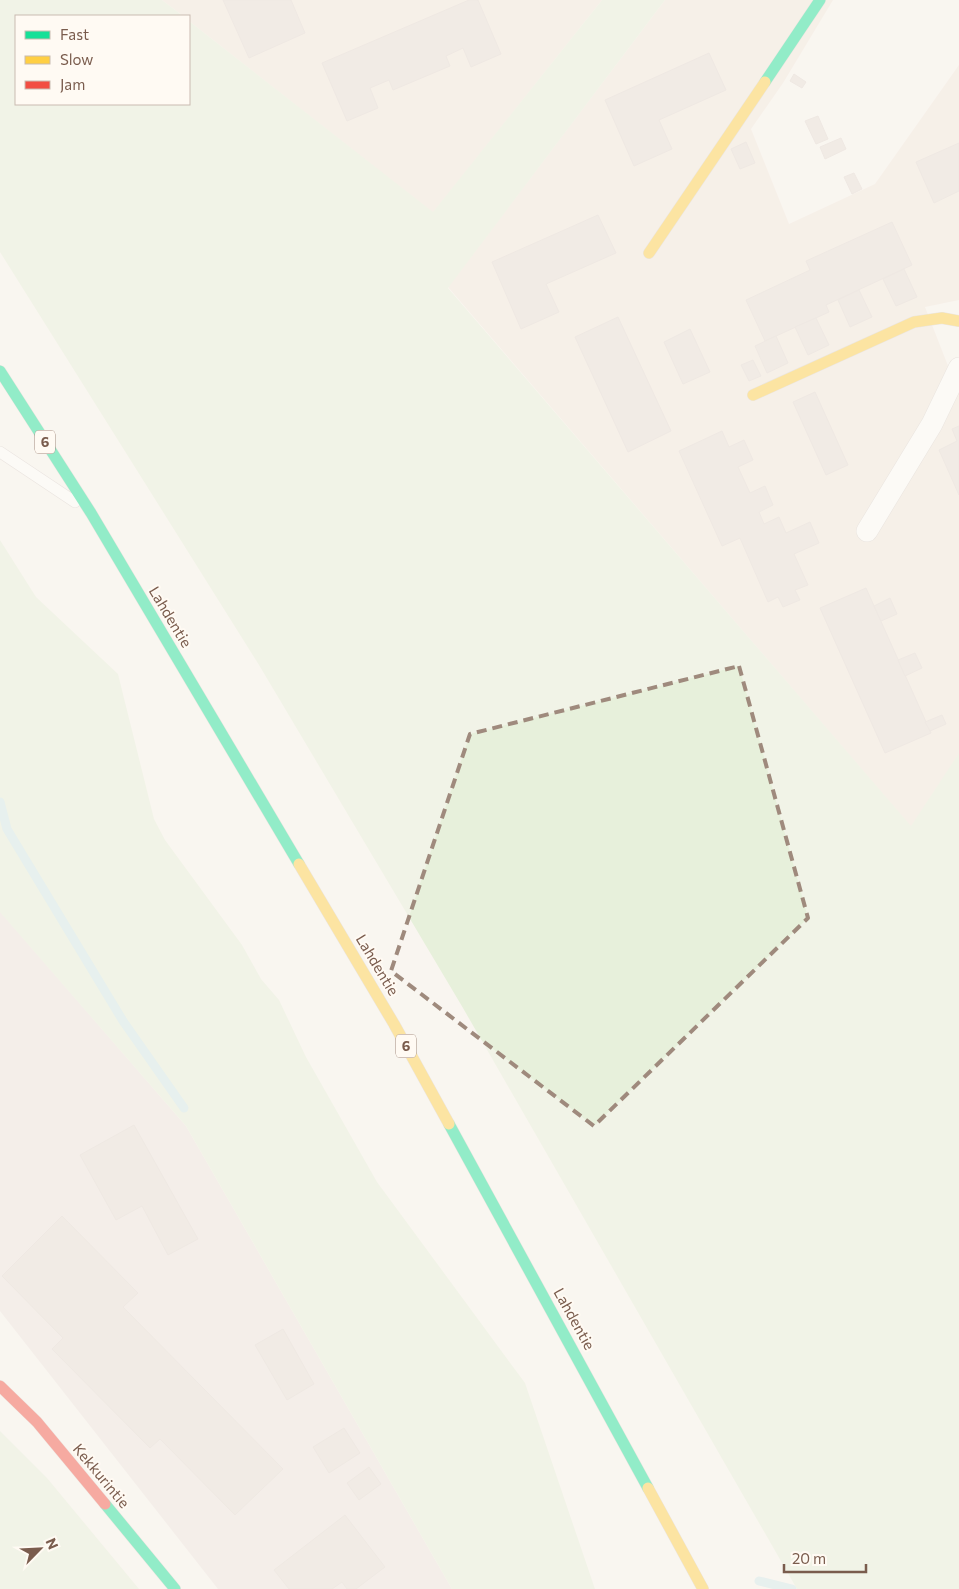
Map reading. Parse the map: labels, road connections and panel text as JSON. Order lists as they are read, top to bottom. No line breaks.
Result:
{"streets":{"main road":["6","Lahdentie","Kekkurintie"]},"legend":["Fast","Slow","Jam"],"scale_bar":"20 m","north":"top right"}
